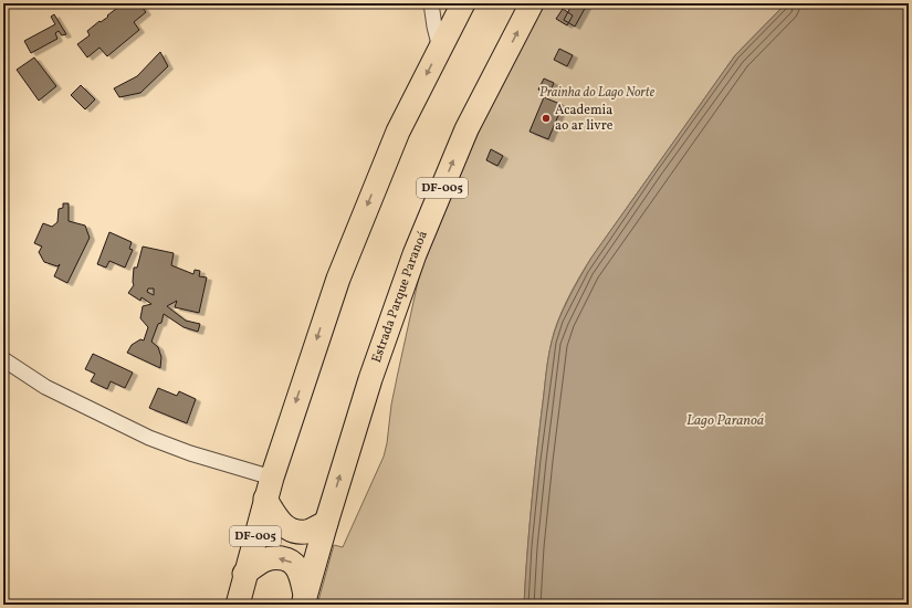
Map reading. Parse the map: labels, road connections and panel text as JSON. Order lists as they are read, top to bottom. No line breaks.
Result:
{"streets":{"main road":["DF-005","Estrada Parque Paranoá"]},"water":["Lago Paranoá"],"parks":["Prainha do Lago Norte"],"places":["Academia ao ar livre"]}
